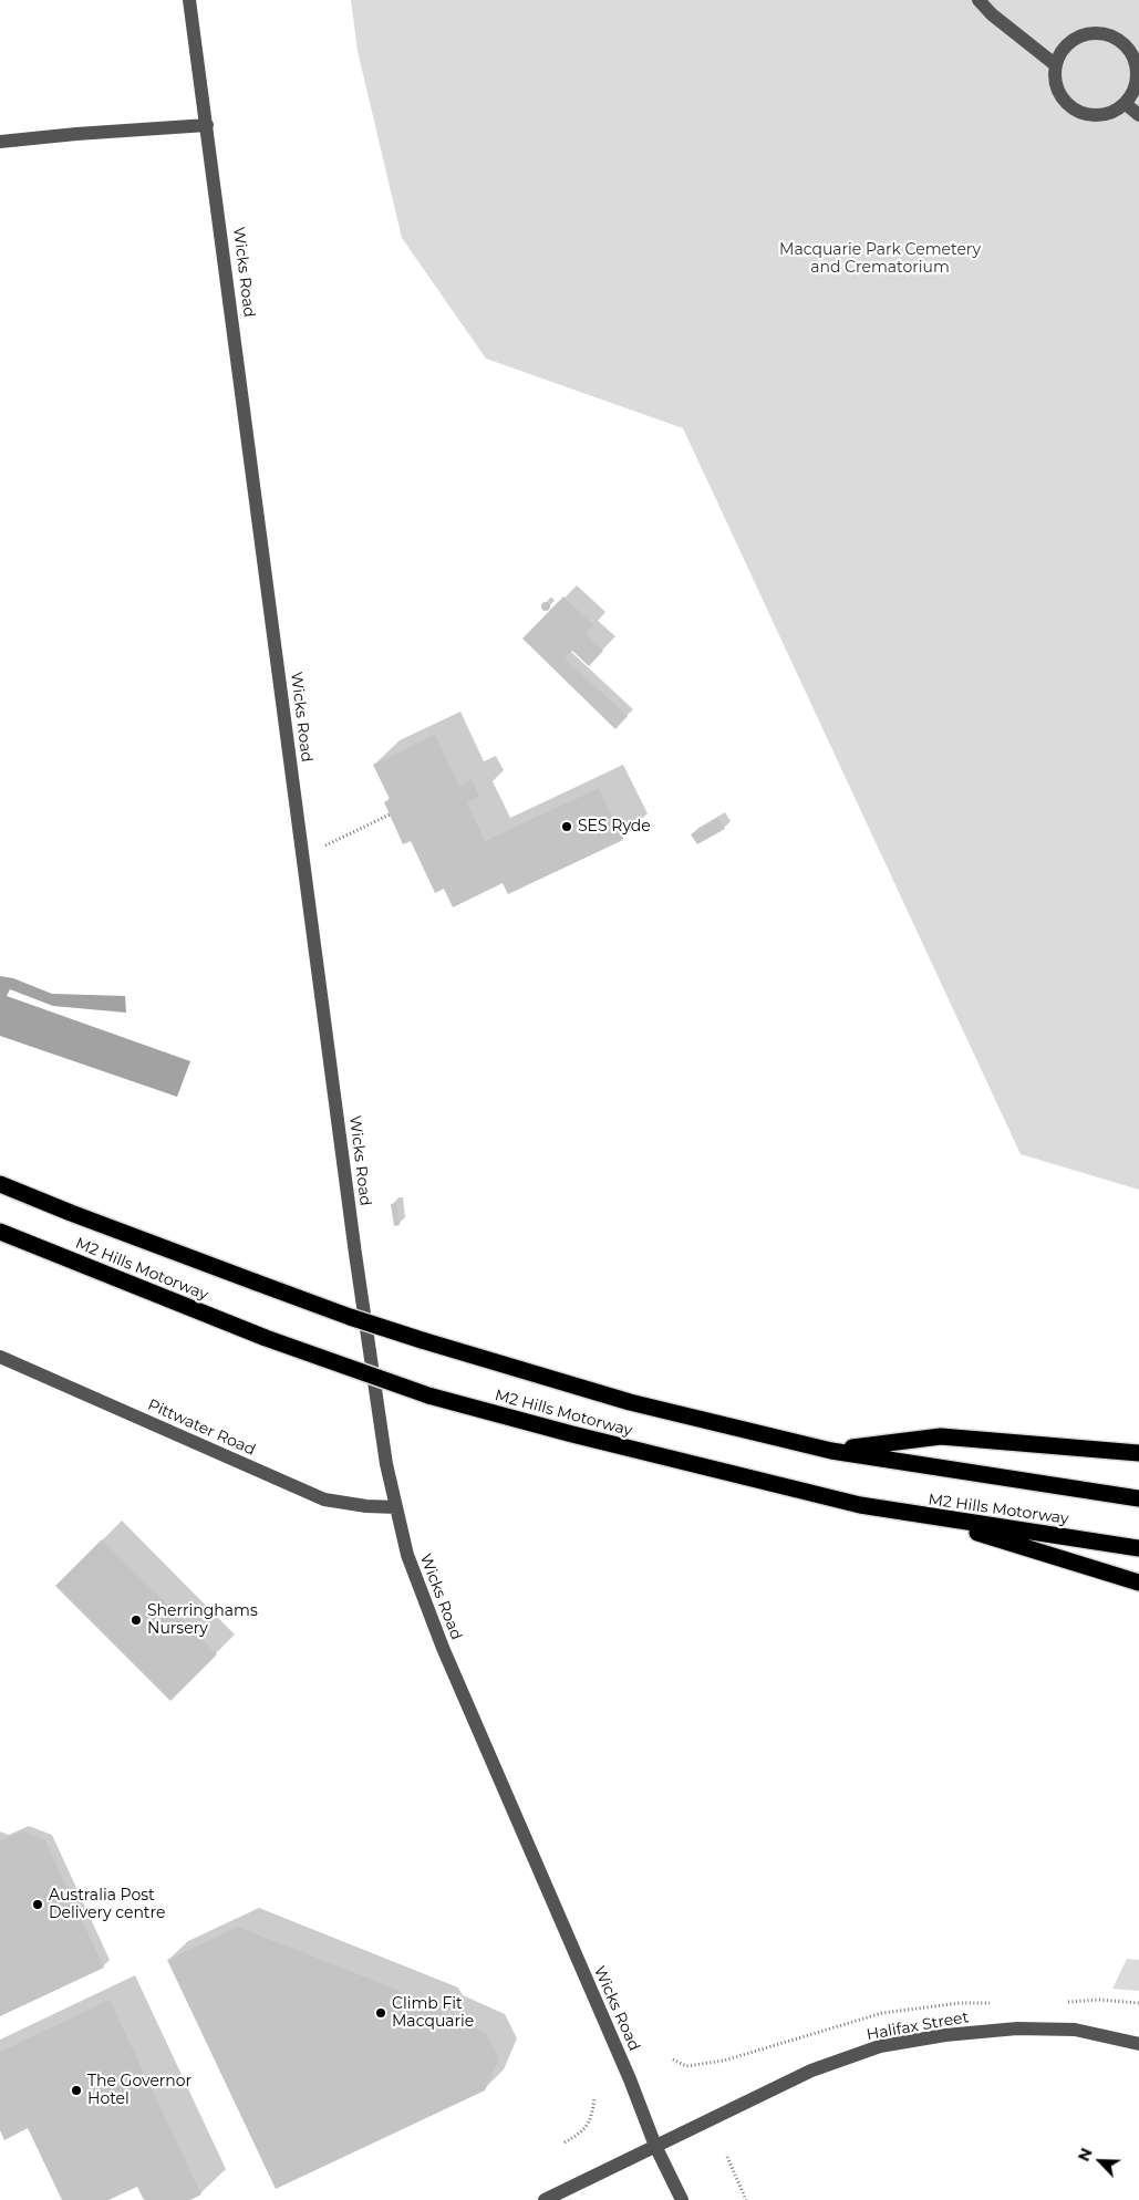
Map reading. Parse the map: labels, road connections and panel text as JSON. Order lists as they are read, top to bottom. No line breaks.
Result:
{"streets":{"highway":["M2 Hills Motorway"],"street":["Wicks Road","Pittwater Road","Halifax Street"]},"crossings":[["Wicks Road","Pittwater Road"],["Wicks Road","Halifax Street"]],"parks":["Macquarie Park Cemetery and Crematorium"],"places":["SES Ryde","Sherringhams Nursery","Australia Post Delivery centre","Climb Fit Macquarie","The Governor Hotel"],"north":"top left"}
